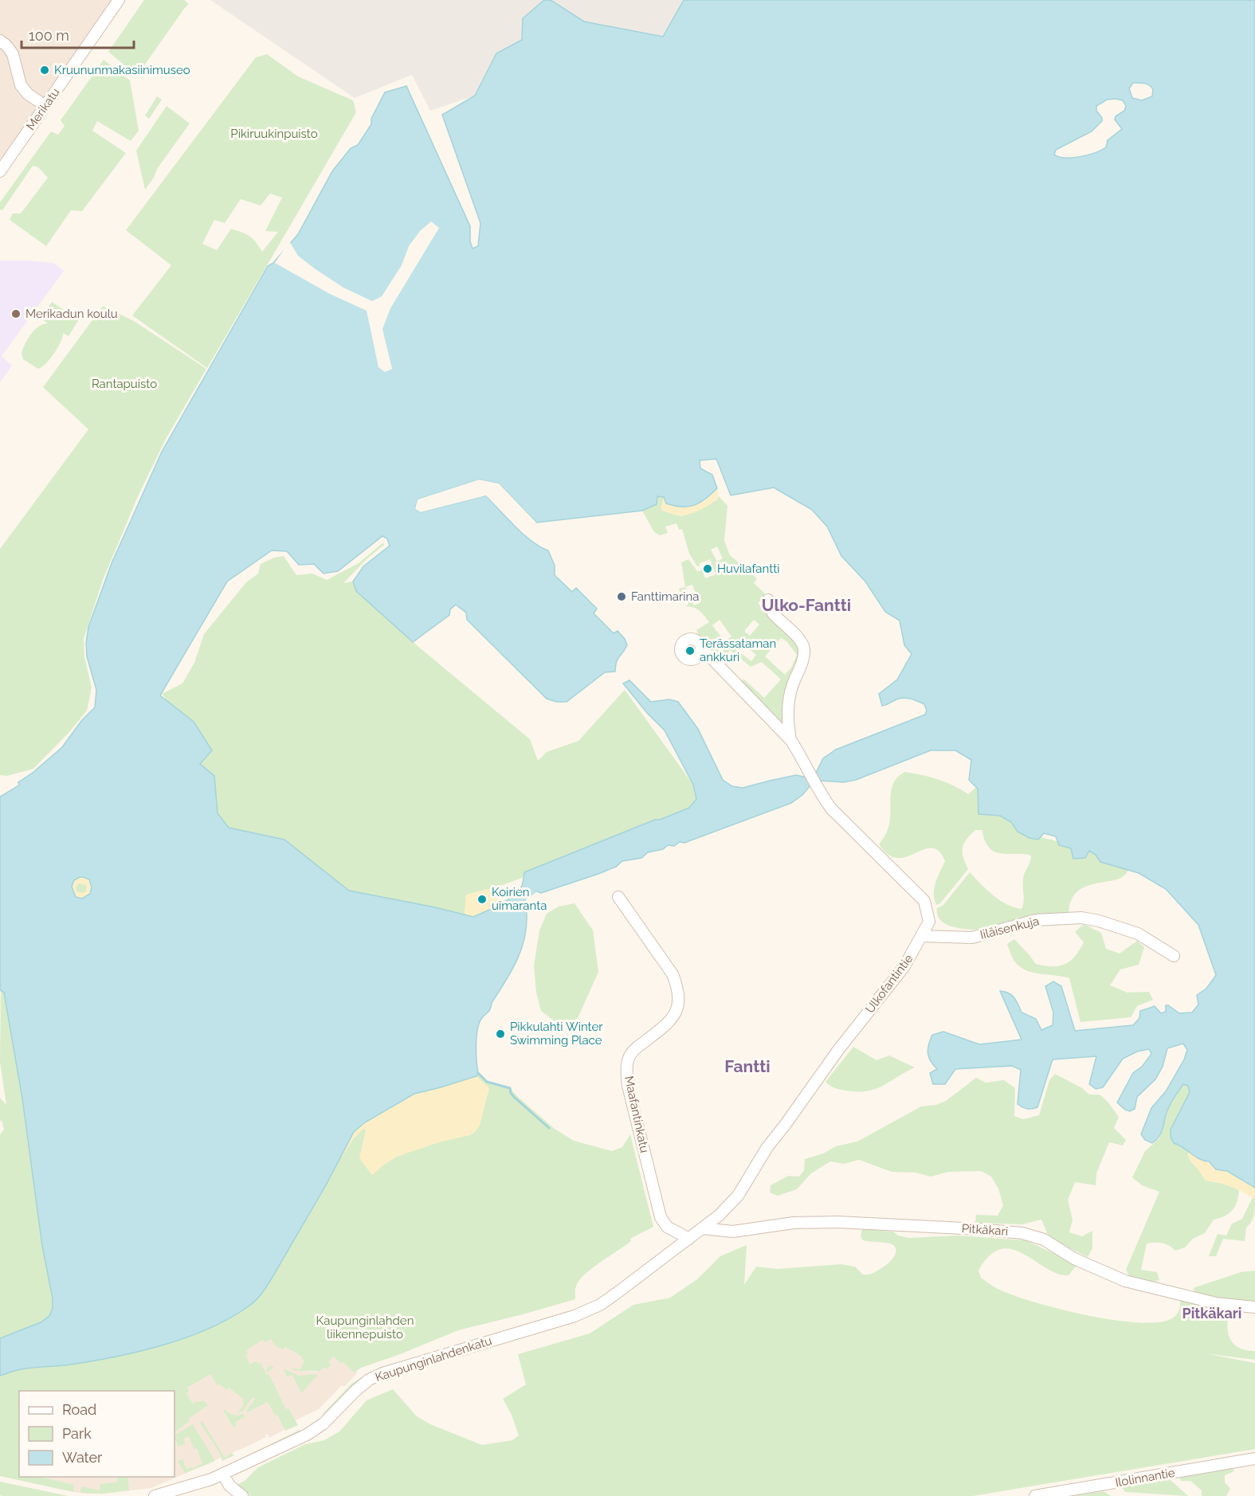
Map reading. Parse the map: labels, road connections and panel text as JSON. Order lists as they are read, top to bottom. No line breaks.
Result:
{"streets":{"street":["Merikatu","Iiläisenkuja","Ulkofantintie","Maafantinkatu","Pitkäkari","Kaupunginlahdenkatu","Ilolinnantie"]},"crossings":[["Iiläisenkuja","Ulkofantintie"],["Ulkofantintie","Maafantinkatu"],["Ulkofantintie","Pitkäkari"],["Ulkofantintie","Kaupunginlahdenkatu"],["Maafantinkatu","Kaupunginlahdenkatu"]],"districts":["Ulko-Fantti","Fantti","Pitkäkari"],"parks":["Pikiruukinpuisto","Rantapuisto","Kaupunginlahden liikennepuisto"],"places":["Kruununmakasiinimuseo","Merikadun koulu","Huvilafantti","Fanttimarina","Terässataman ankkuri","Koirien uimaranta","Pikkulahti Winter Swimming Place"],"legend":["Road","Park","Water"],"scale_bar":"100 m"}
